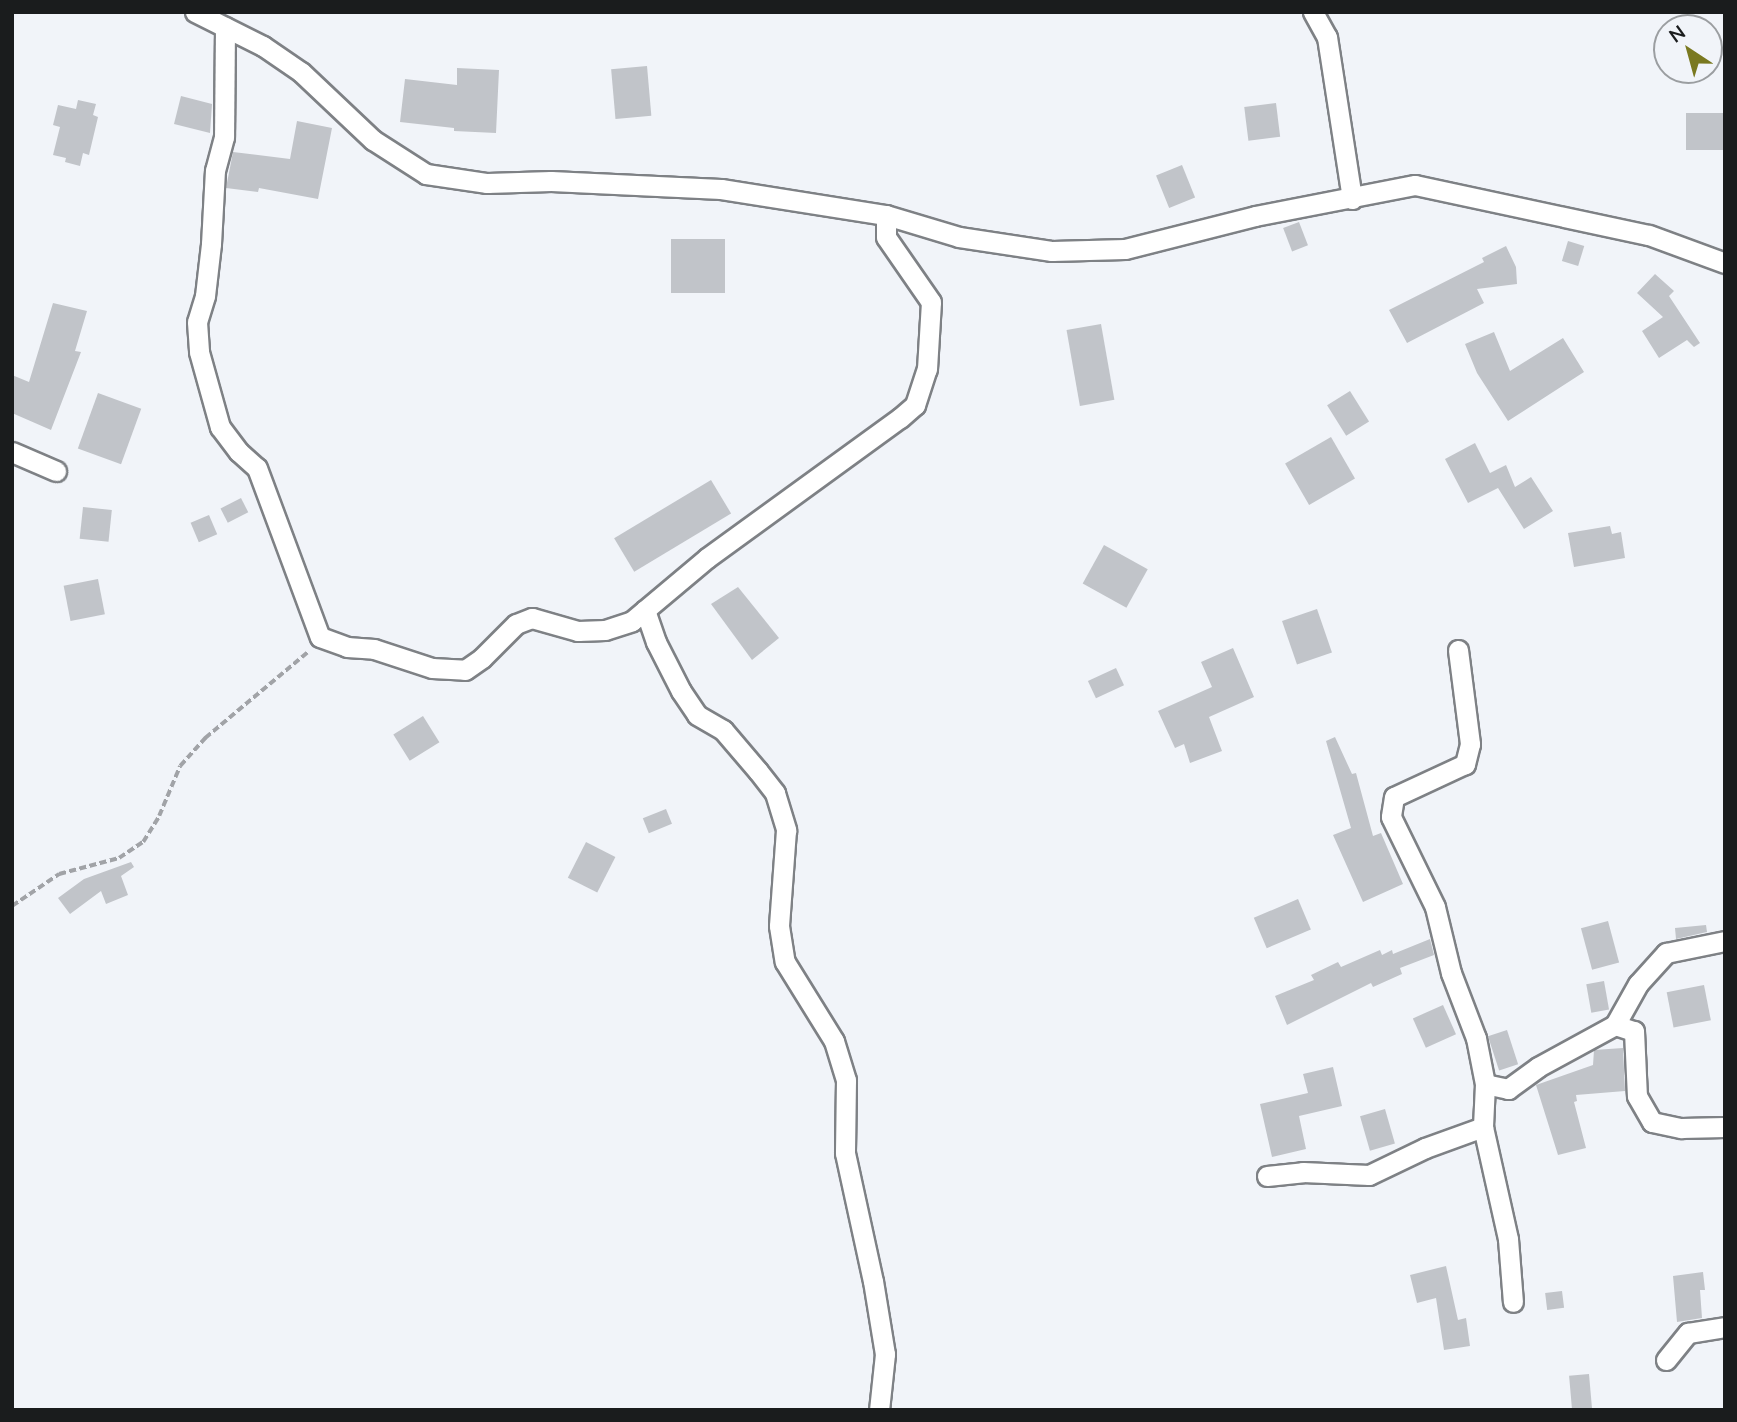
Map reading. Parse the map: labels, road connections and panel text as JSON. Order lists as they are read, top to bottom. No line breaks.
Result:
{"north":"top left"}
